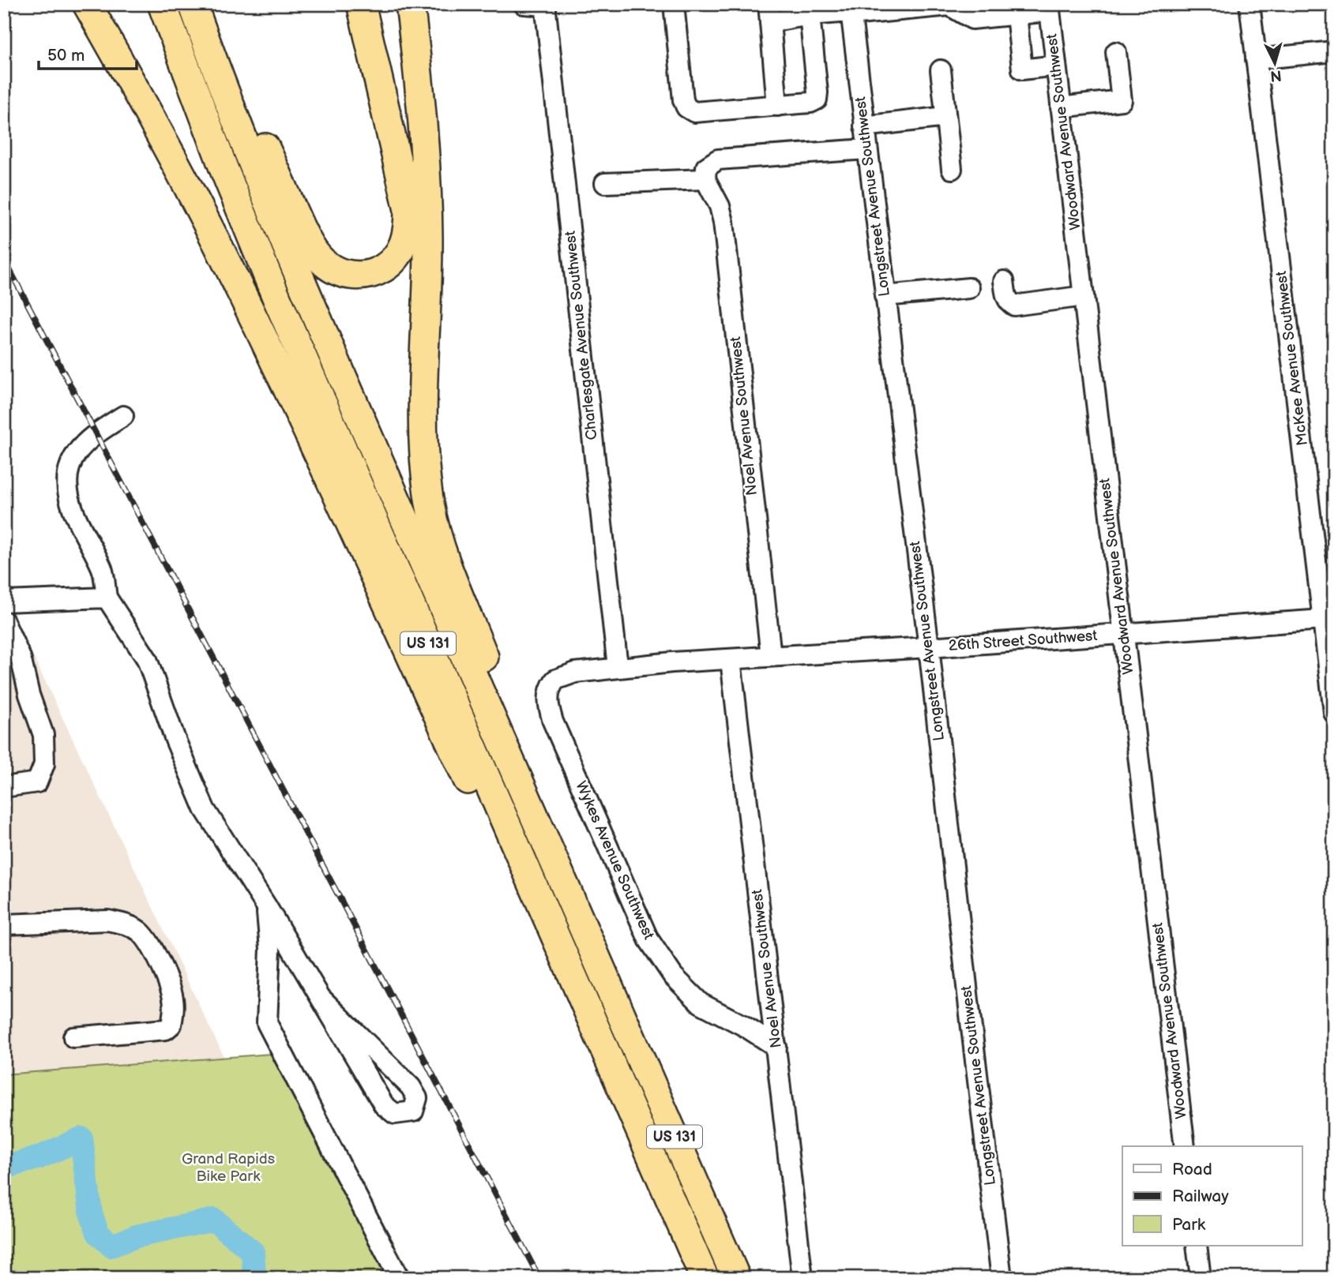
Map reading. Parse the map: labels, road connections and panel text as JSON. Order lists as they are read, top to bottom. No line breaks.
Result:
{"streets":{"highway":["US 131"],"street":["Woodward Avenue Southwest","Longstreet Avenue Southwest","Charlesgate Avenue Southwest","McKee Avenue Southwest","Noel Avenue Southwest","26th Street Southwest","Wykes Avenue Southwest"]},"crossings":[["Woodward Avenue Southwest","26th Street Southwest"],["Longstreet Avenue Southwest","26th Street Southwest"],["Charlesgate Avenue Southwest","26th Street Southwest"],["McKee Avenue Southwest","26th Street Southwest"],["Noel Avenue Southwest","26th Street Southwest"],["Noel Avenue Southwest","Wykes Avenue Southwest"],["26th Street Southwest","Wykes Avenue Southwest"]],"parks":["Grand Rapids Bike Park"],"legend":["Road","Railway","Park"],"scale_bar":"50 m","north":"bottom"}
